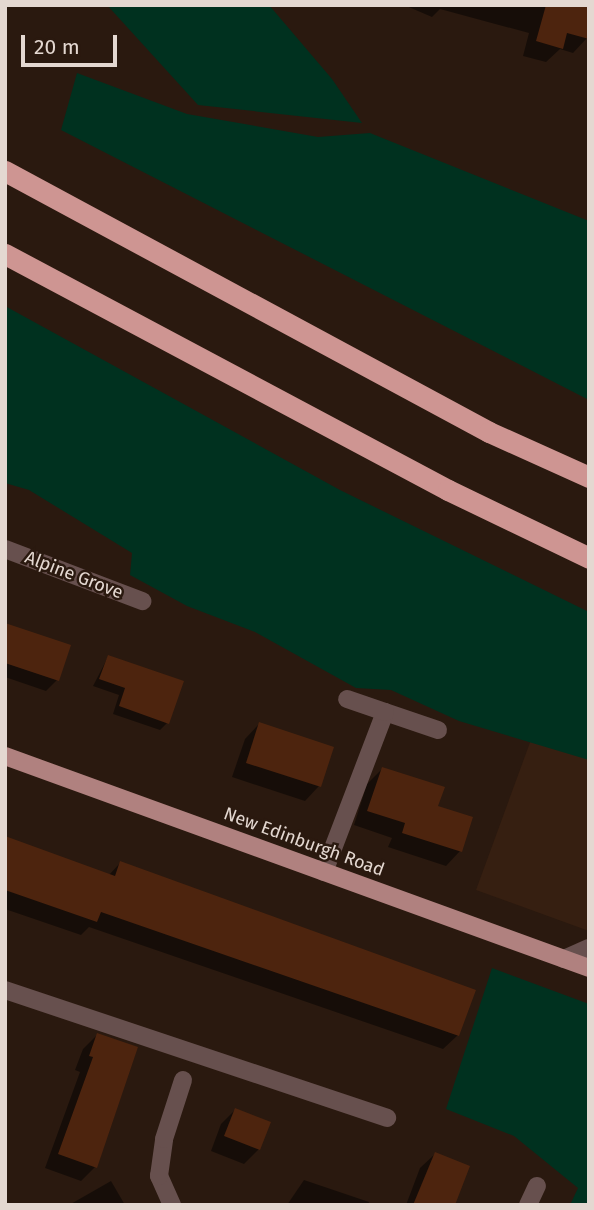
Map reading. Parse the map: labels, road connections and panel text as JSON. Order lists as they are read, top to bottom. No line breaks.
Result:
{"streets":{"main road":["New Edinburgh Road"],"street":["Alpine Grove"]},"scale_bar":"20 m"}
